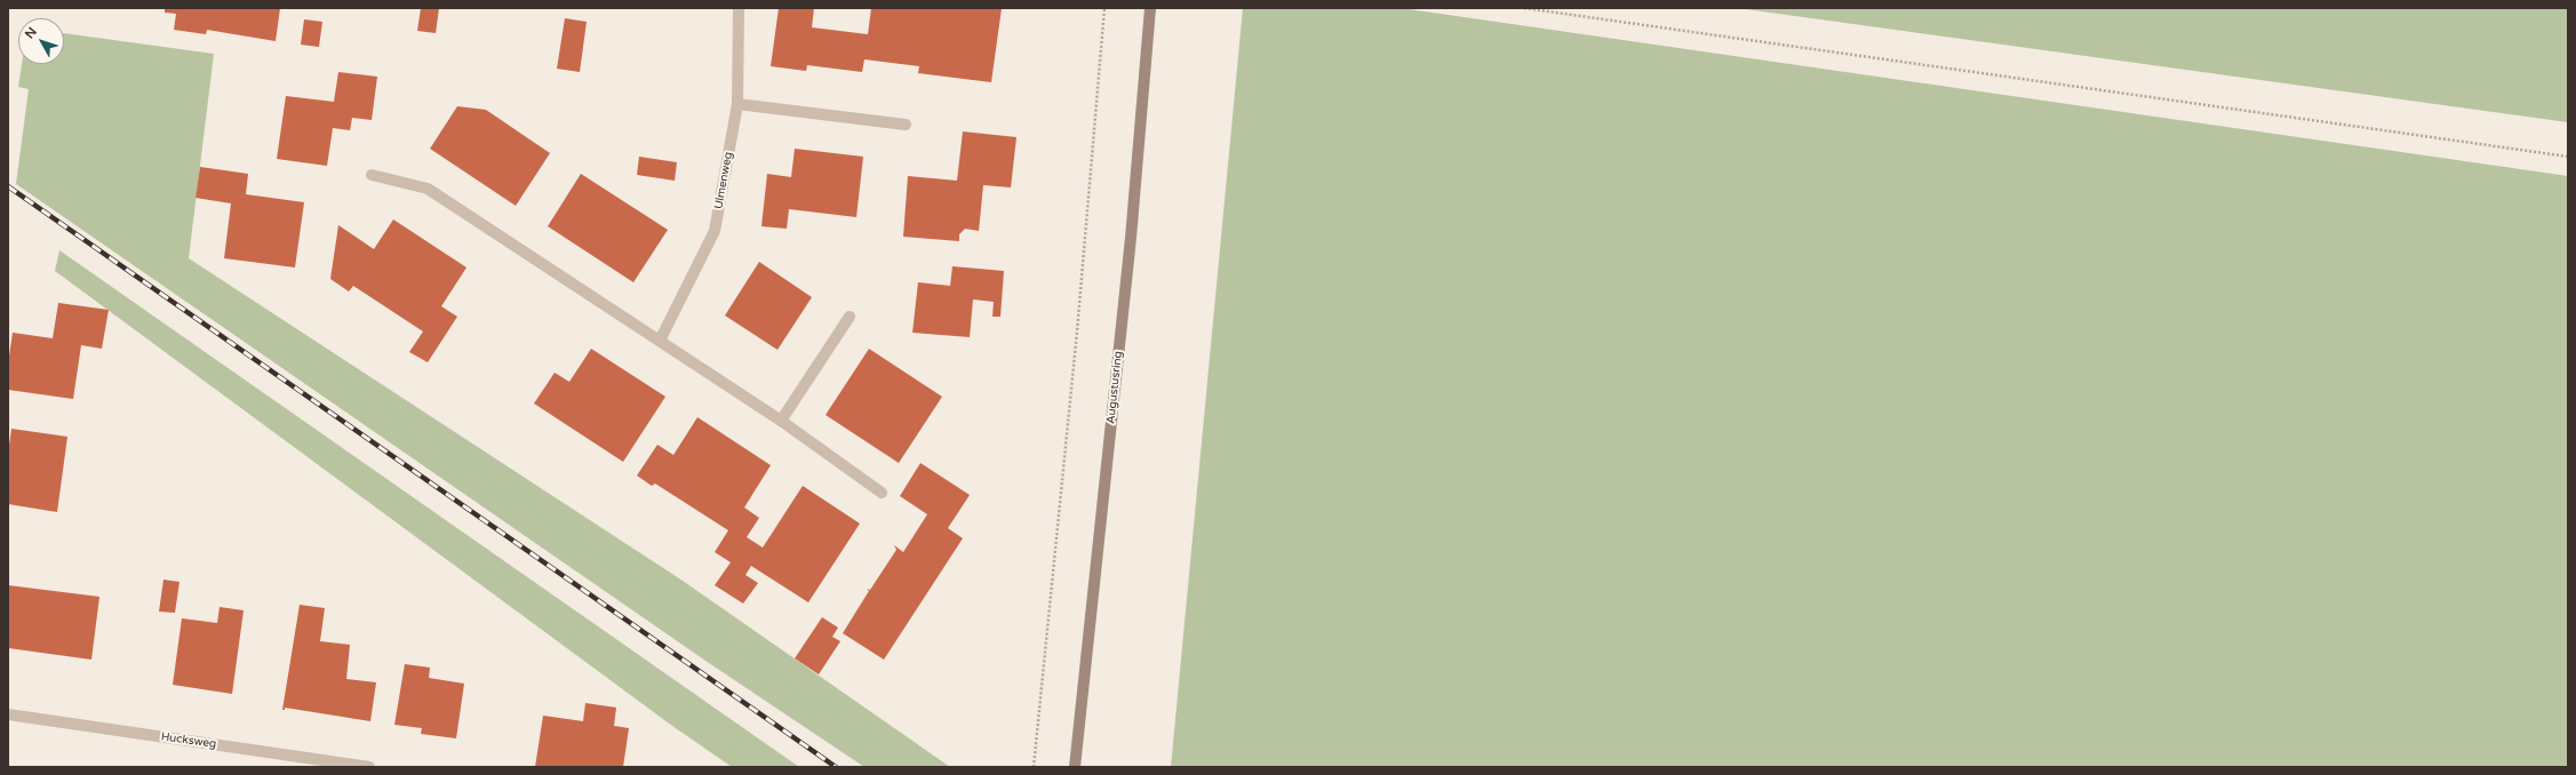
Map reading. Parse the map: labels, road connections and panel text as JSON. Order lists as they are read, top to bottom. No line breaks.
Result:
{"streets":{"main road":["Augustusring"],"street":["Ulmenweg","Hucksweg"]},"north":"top left"}
